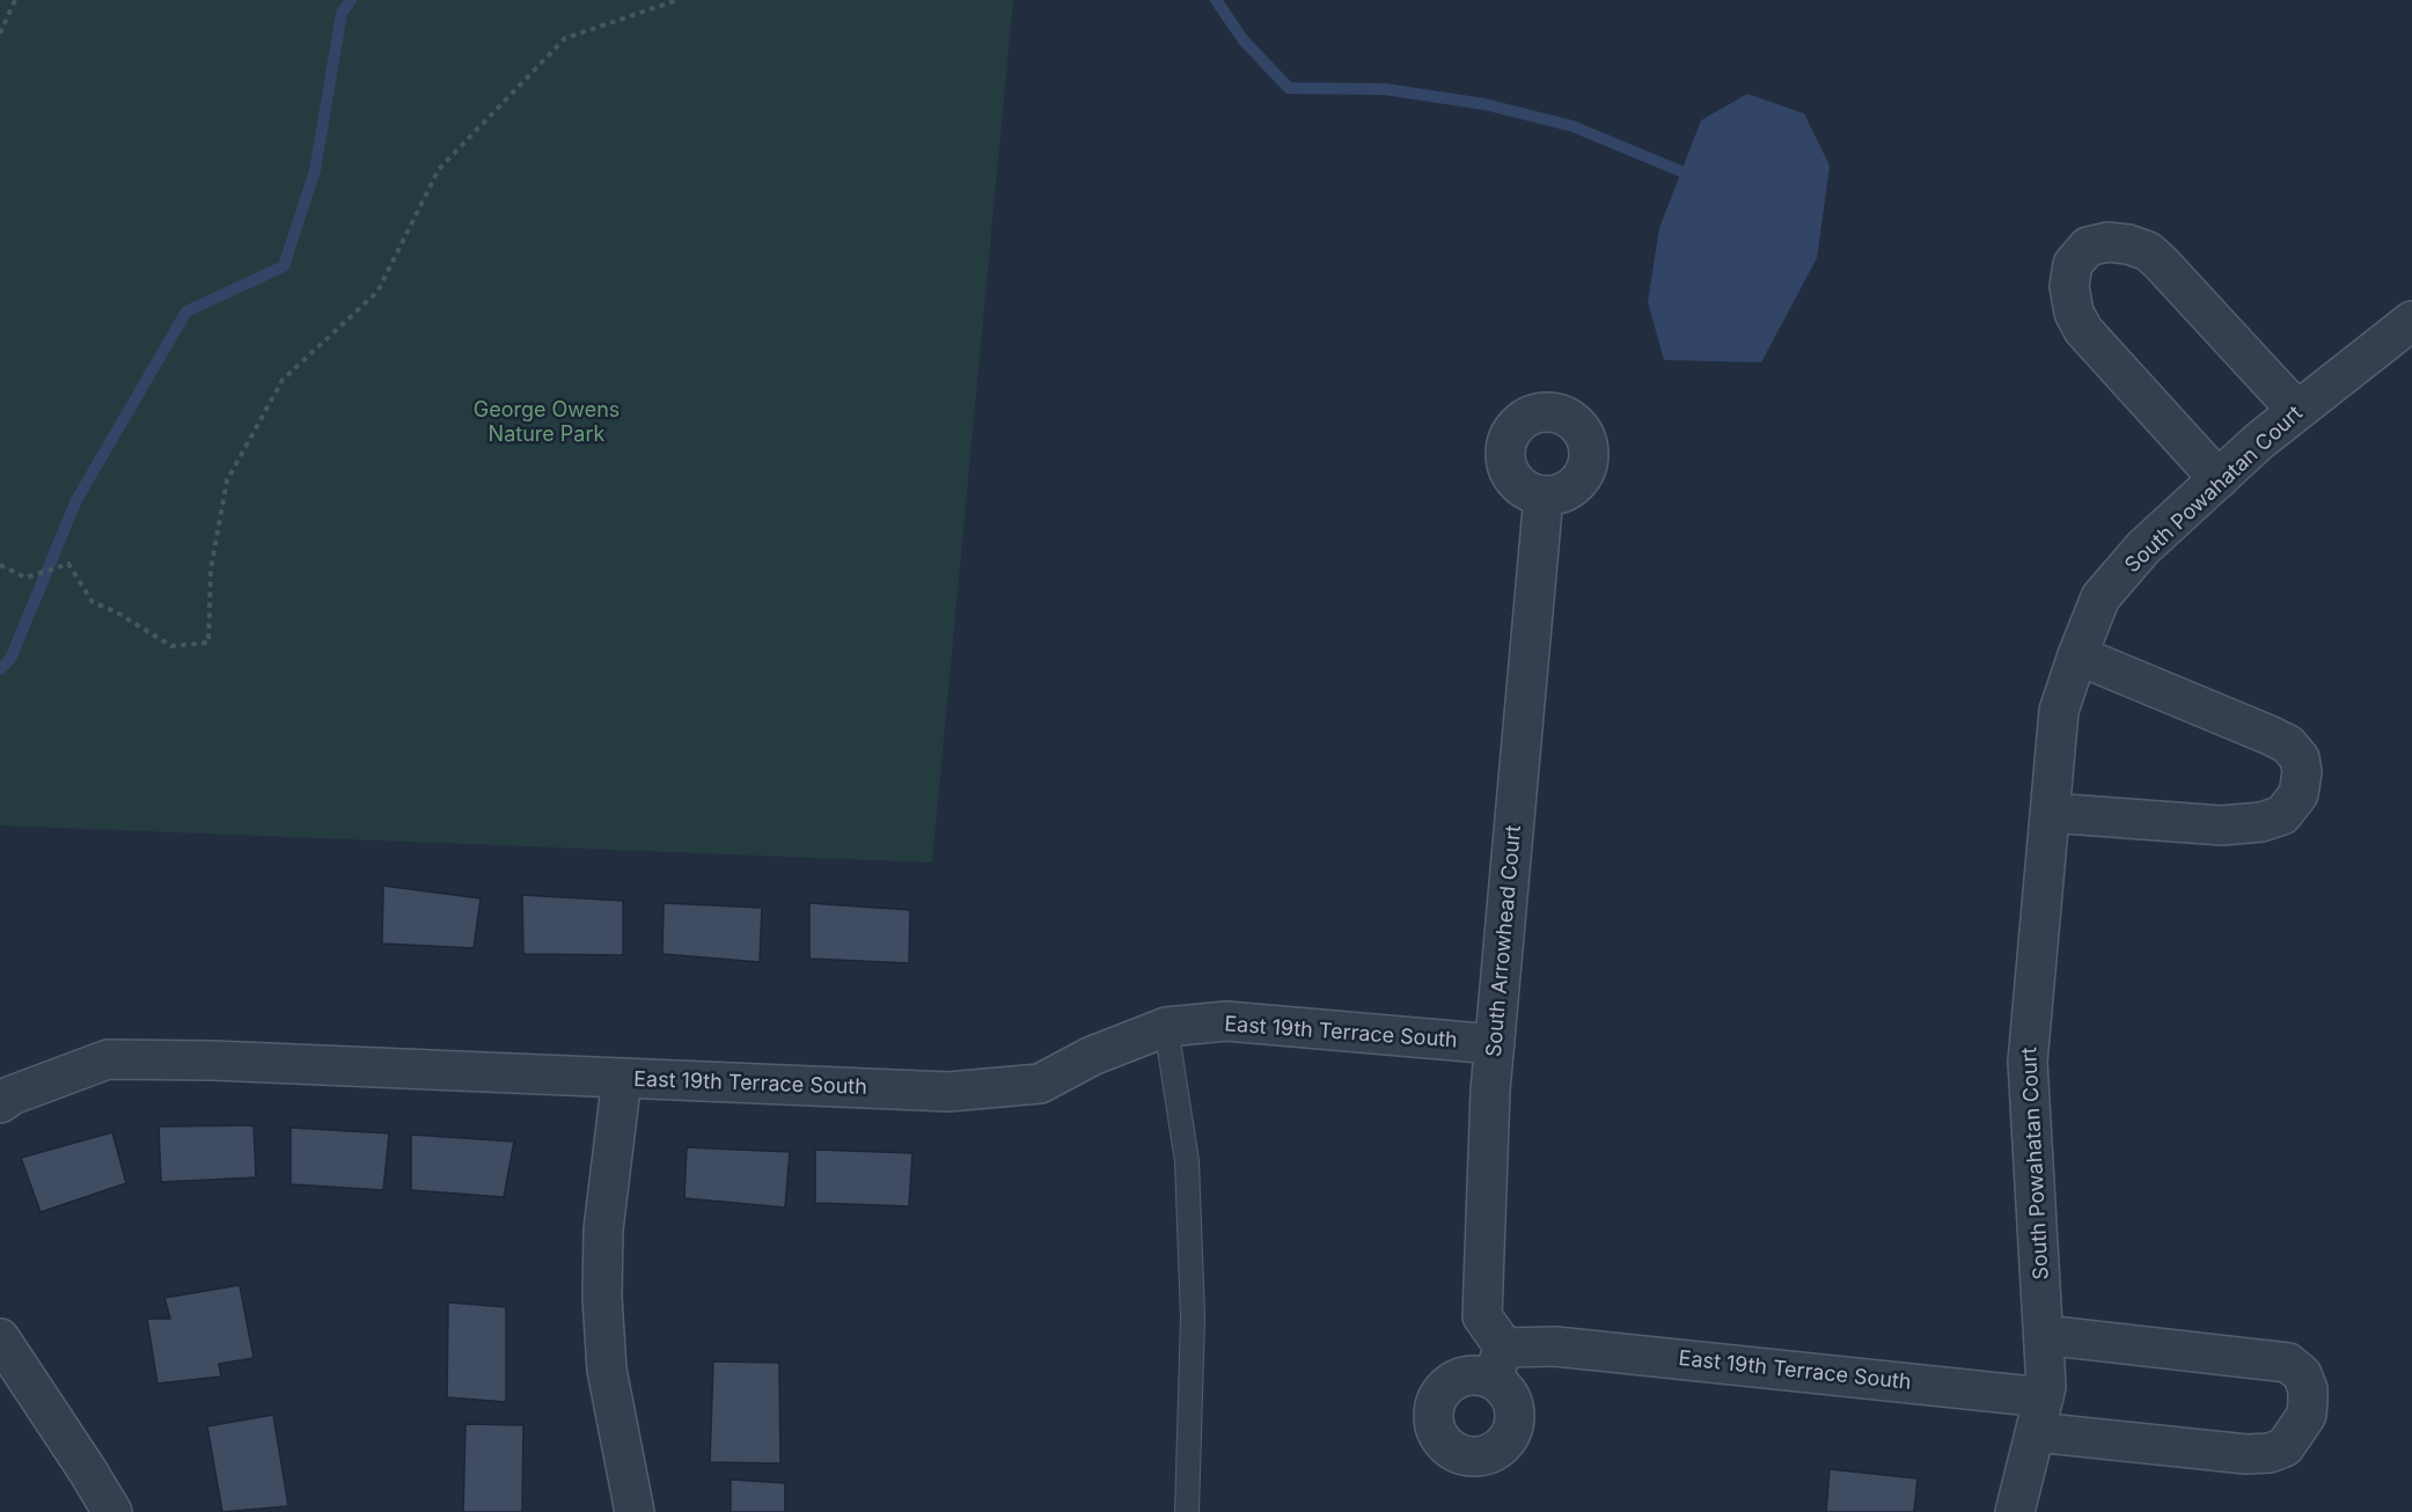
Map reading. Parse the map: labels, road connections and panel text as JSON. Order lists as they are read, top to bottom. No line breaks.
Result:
{"streets":{"street":["South Powahatan Court","South Arrowhead Court","East 19th Terrace South"]},"crossings":[["South Powahatan Court","East 19th Terrace South"],["South Arrowhead Court","East 19th Terrace South"]],"parks":["George Owens Nature Park"]}
